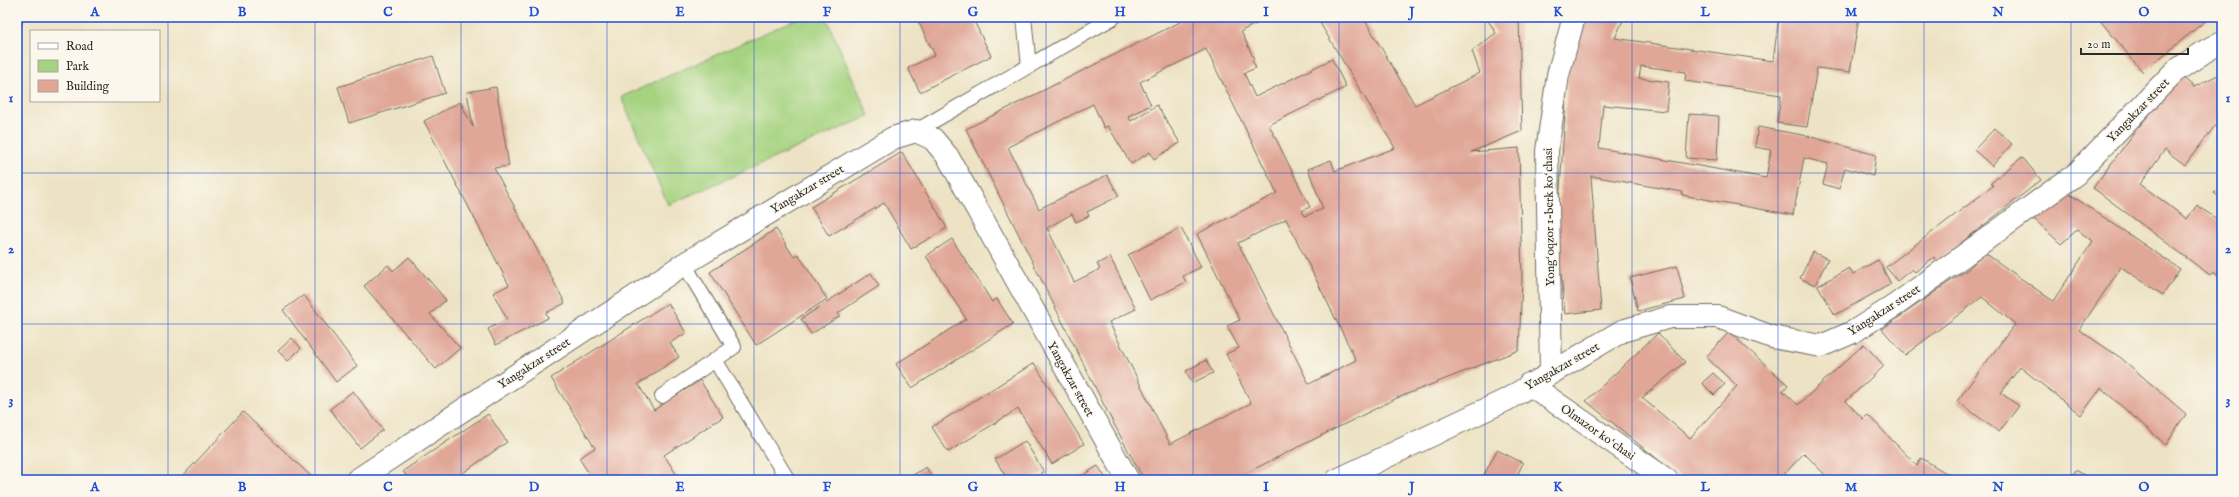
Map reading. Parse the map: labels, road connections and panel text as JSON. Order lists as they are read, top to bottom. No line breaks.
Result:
{"streets":{"street":["Yangakzar street","Yongʻoqzor 1-berk koʻchasi","Olmazor koʻchasi"]},"crossings":[["Yangakzar street","Yongʻoqzor 1-berk koʻchasi"],["Yangakzar street","Olmazor koʻchasi"]],"legend":["Road","Park","Building"],"scale_bar":"20 m","grid":{"columns":["A","B","C","D","E","F","G","H","I","J","K","L","M","N","O"],"rows":["1","2","3"]}}
